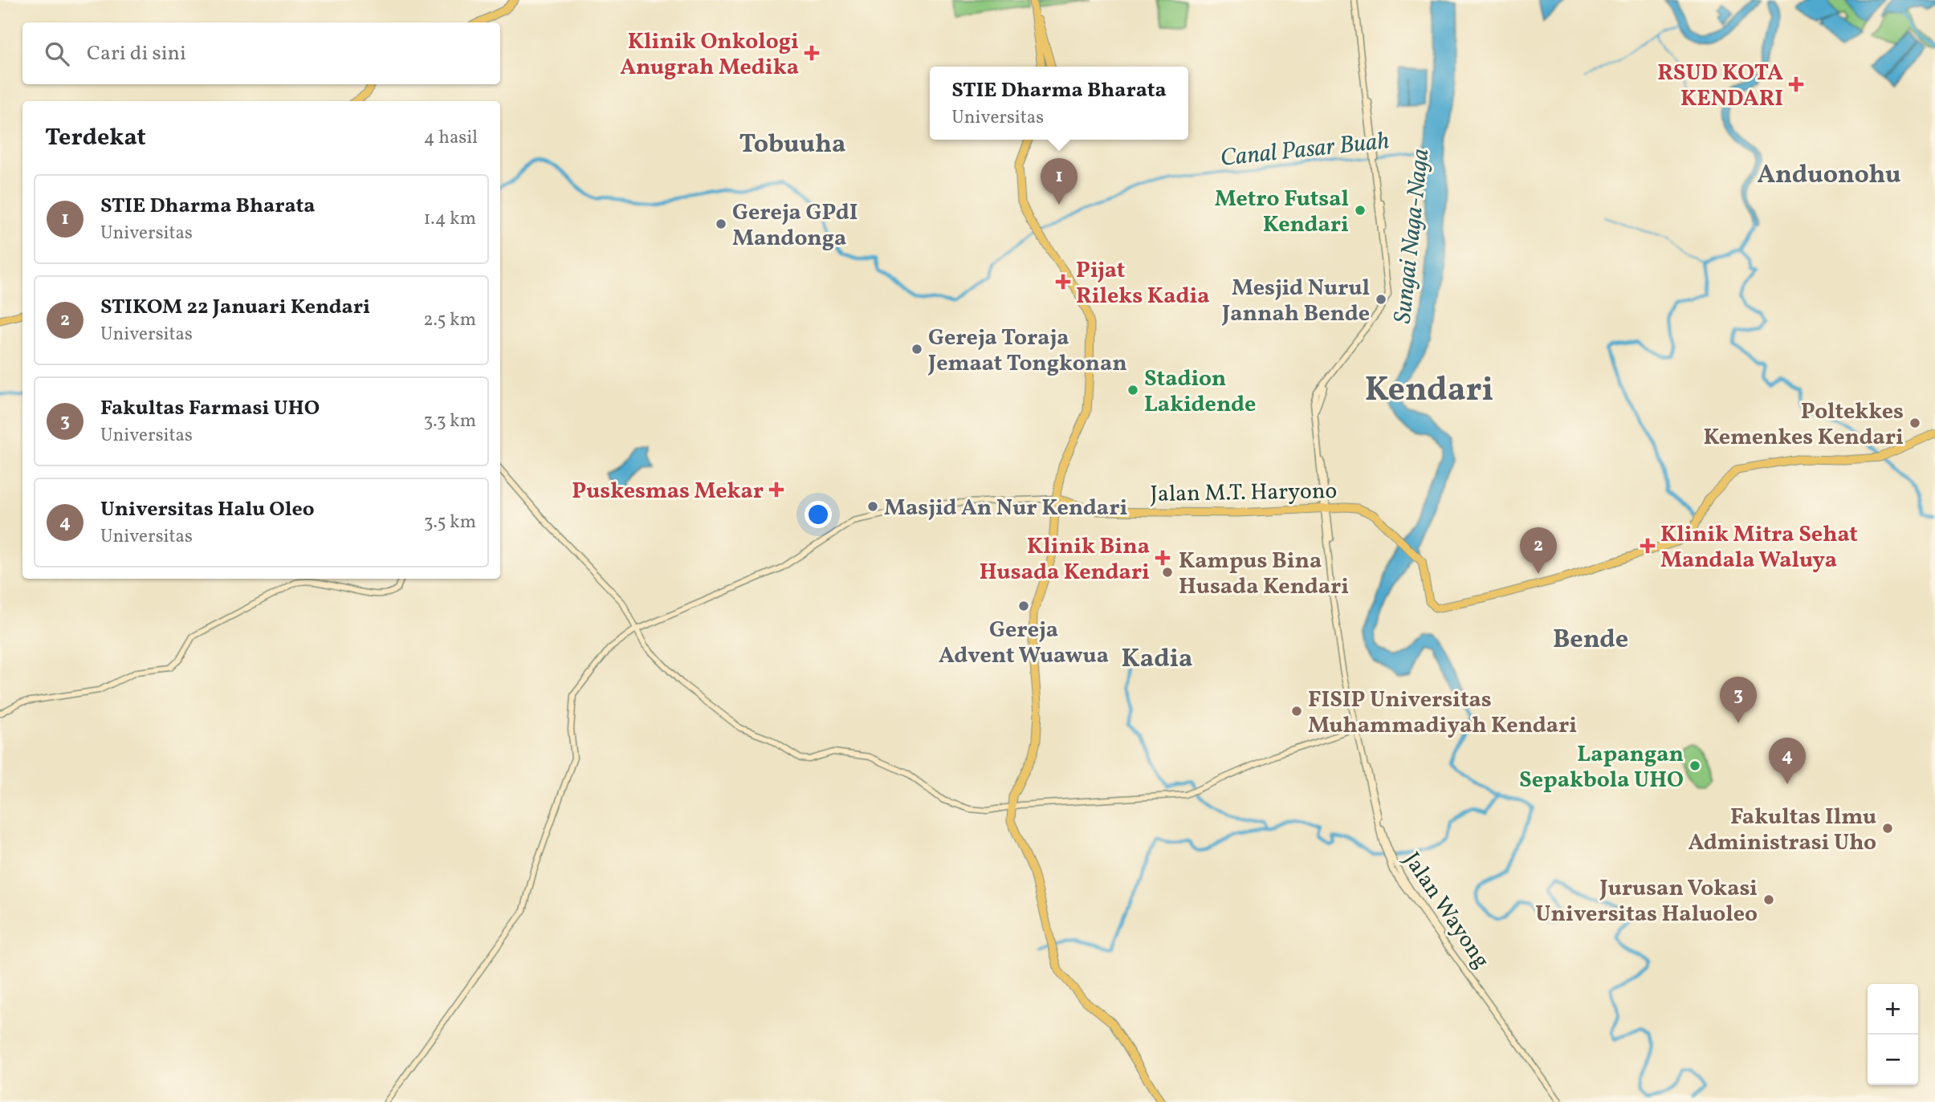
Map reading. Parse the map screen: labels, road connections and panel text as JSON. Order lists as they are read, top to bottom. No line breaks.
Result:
{"streets":{"highway":["Jalan M.T. Haryono"],"main road":["Jalan Wayong"]},"crossings":[["Jalan M.T. Haryono","Jalan Wayong"]],"districts":["Tobuuha","Anduonohu","Kendari","Bende","Kadia"],"water":["Canal Pasar Buah","Sungai Naga-Naga"],"places":{"health":["Klinik Onkologi Anugrah Medika","RSUD KOTA KENDARI","Pijat Rileks Kadia","Puskesmas Mekar","Klinik Mitra Sehat Mandala Waluya","Klinik Bina Husada Kendari"],"other":["Metro Futsal Kendari","Gereja GPdI Mandonga","Mesjid Nurul Jannah Bende","Gereja Toraja Jemaat Tongkonan","Stadion Lakidende","Poltekkes Kemenkes Kendari","Masjid An Nur Kendari","Kampus Bina Husada Kendari","Gereja Advent Wuawua","FISIP Universitas Muhammadiyah Kendari","Lapangan Sepakbola UHO","Fakultas Ilmu Administrasi Uho","Jurusan Vokasi Universitas Haluoleo"]},"page":{"search":"Cari di sini","popup":["STIE Dharma Bharata","Universitas"],"heading":["Terdekat","4 hasil"],"pins":["1","2","3","4"],"list":[{"mark":"1","name":"STIE Dharma Bharata","note":"Universitas","value":"1.4 km"},{"mark":"2","name":"STIKOM 22 Januari Kendari","note":"Universitas","value":"2.5 km"},{"mark":"3","name":"Fakultas Farmasi UHO","note":"Universitas","value":"3.3 km"},{"mark":"4","name":"Universitas Halu Oleo","note":"Universitas","value":"3.5 km"}],"map_buttons":["+","−"]}}
